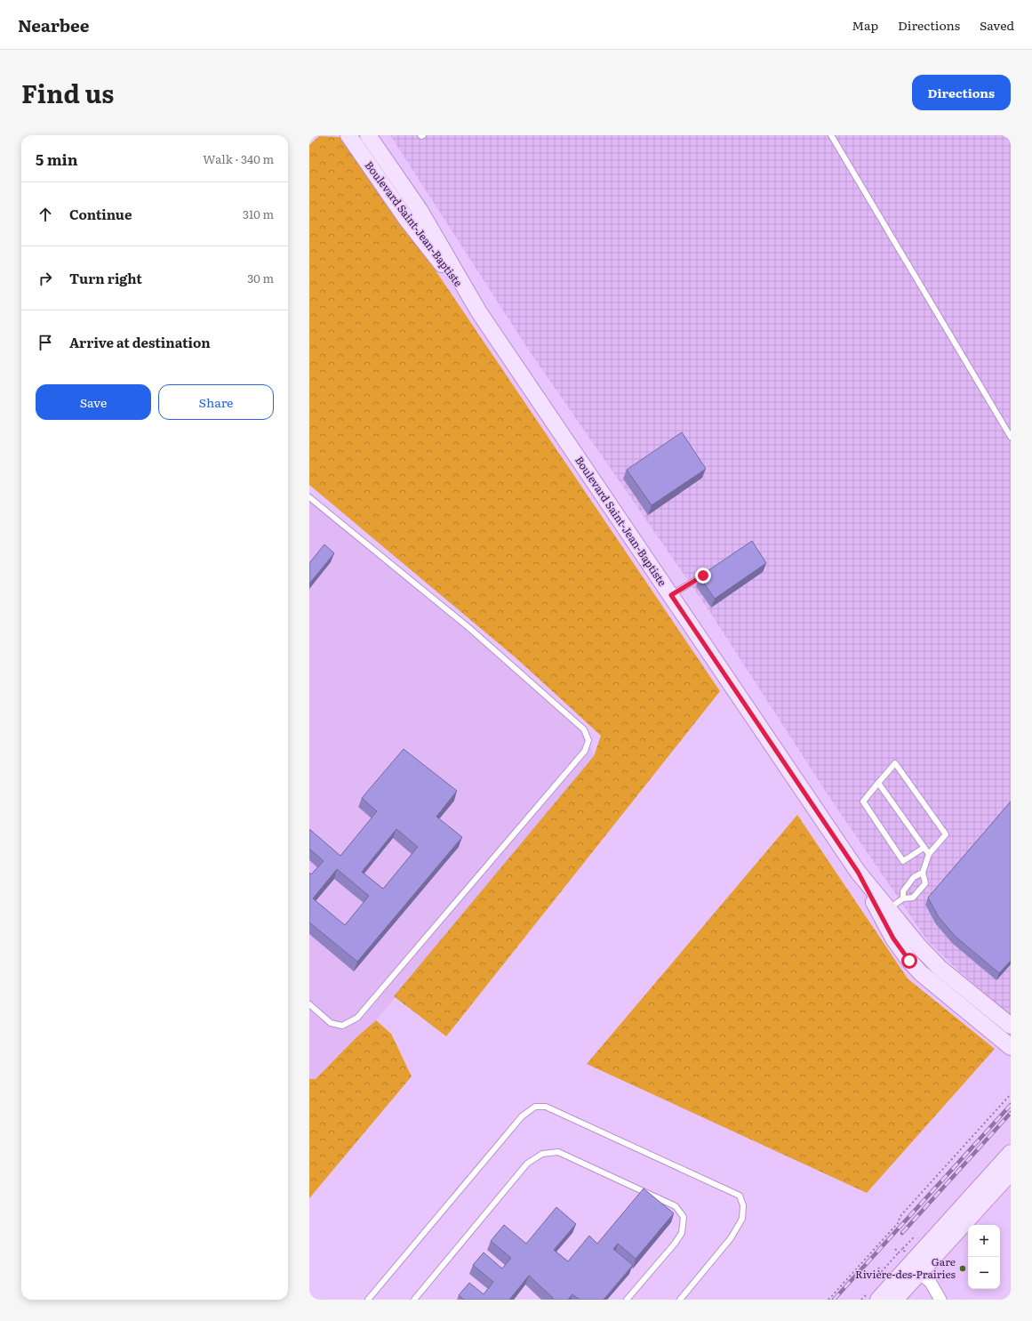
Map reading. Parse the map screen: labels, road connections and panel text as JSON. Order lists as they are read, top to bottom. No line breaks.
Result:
{"streets":{"main road":["Boulevard Saint-Jean-Baptiste"]},"places":["Gare Rivière-des-Prairies"],"page":{"header":"Nearbee","nav":["Map","Directions","Saved"],"title":"Find us","buttons":["Directions",["Save","Share"]],"heading":["5 min","Walk · 340 m"],"list":[["Continue","310 m"],["Turn right","30 m"],"Arrive at destination"],"map_buttons":["+","−"]}}
